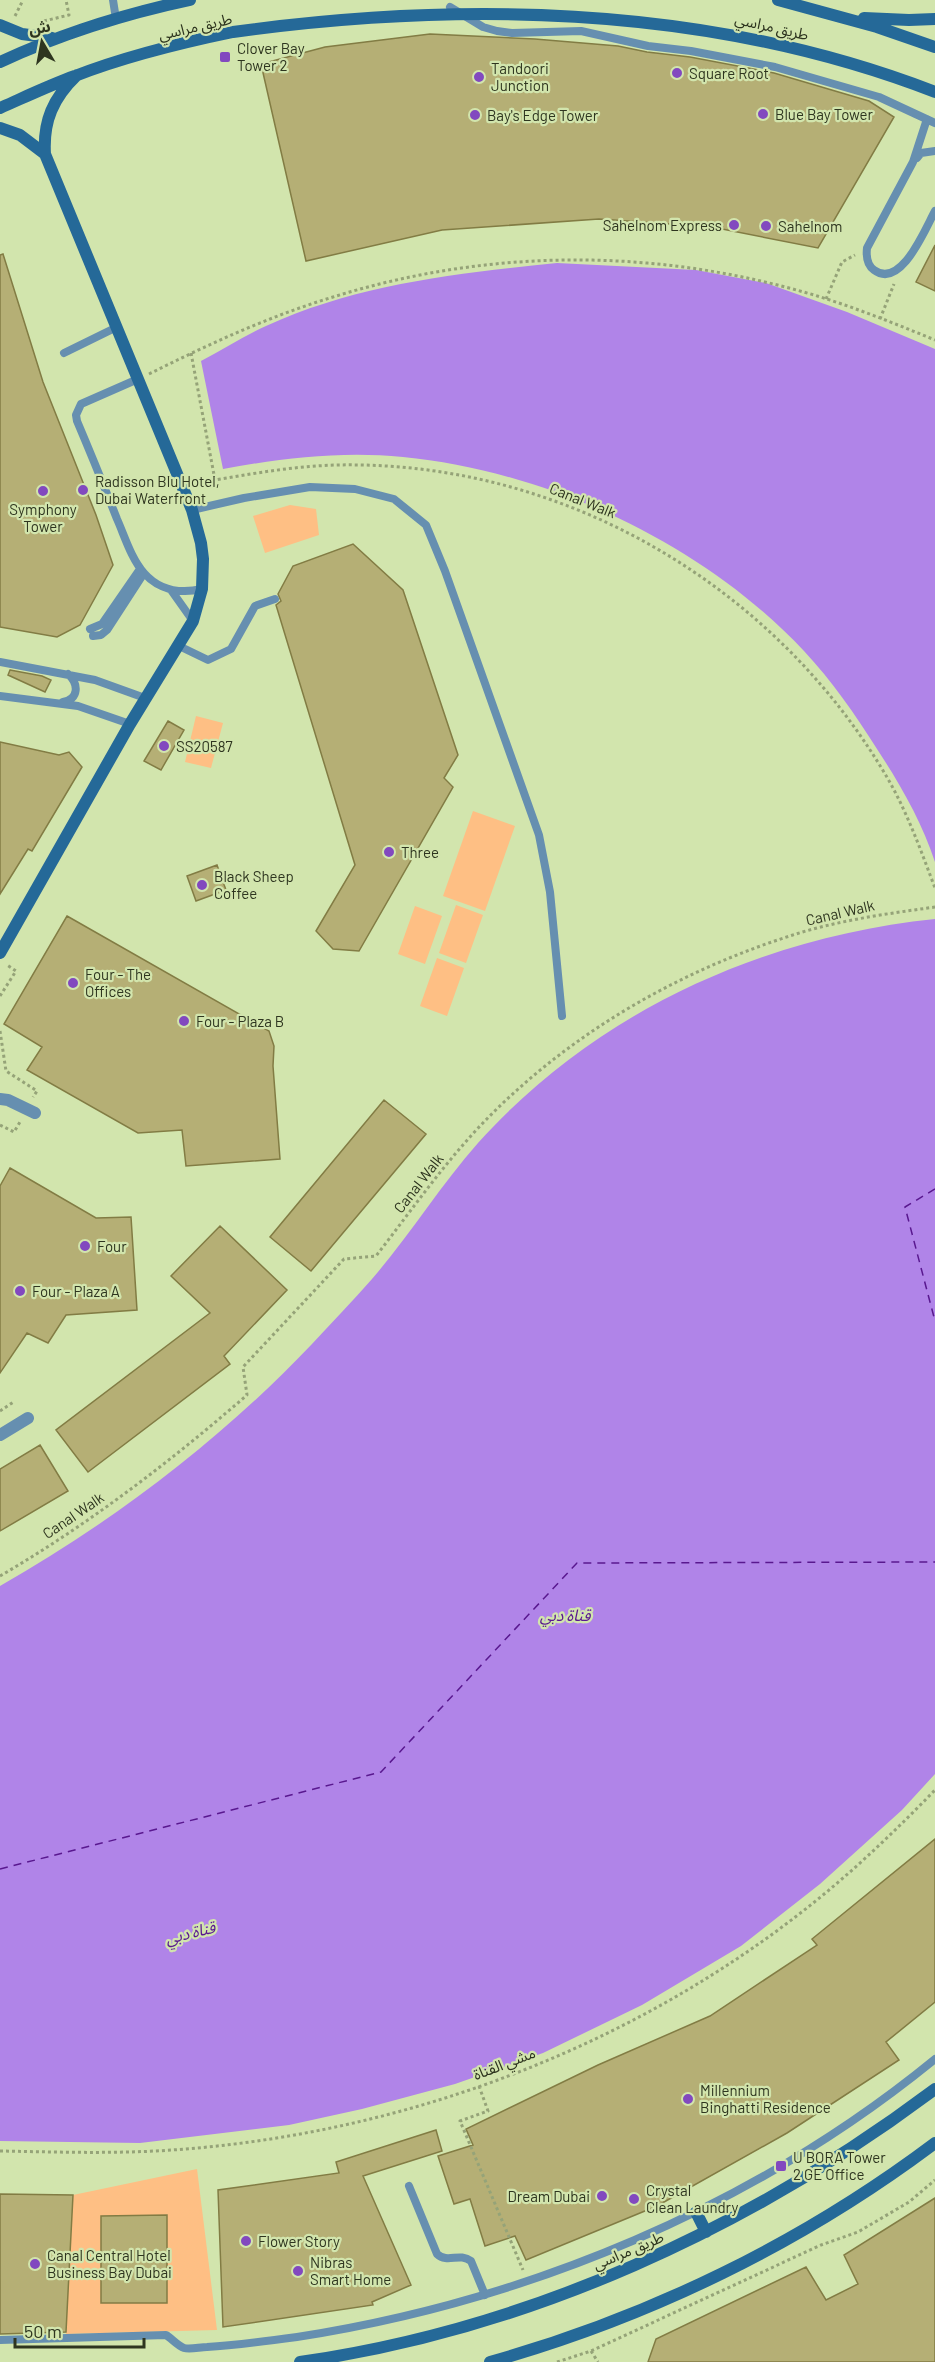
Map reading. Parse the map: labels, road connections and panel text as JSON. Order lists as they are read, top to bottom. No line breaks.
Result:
{"streets":{"street":["طريق مراسي"],"path":["Canal Walk","مشي القناة"]},"water":["قناة دبي"],"places":{"transit":["Clover Bay Tower 2","U BORA Tower 2 GE Office"],"other":["Square Root","Tandoori Junction","Blue Bay Tower","Bay's Edge Tower","Sahelnom Express","Sahelnom","Radisson Blu Hotel, Dubai Waterfront","Symphony Tower","SS20587","Three","Black Sheep Coffee","Four - The Offices","Four - Plaza B","Four","Four - Plaza A","Millennium Binghatti Residence","Dream Dubai","Crystal Clean Laundry","Flower Story","Canal Central Hotel Business Bay Dubai","Nibras Smart Home"]},"scale_bar":"50 m","north":"top"}
